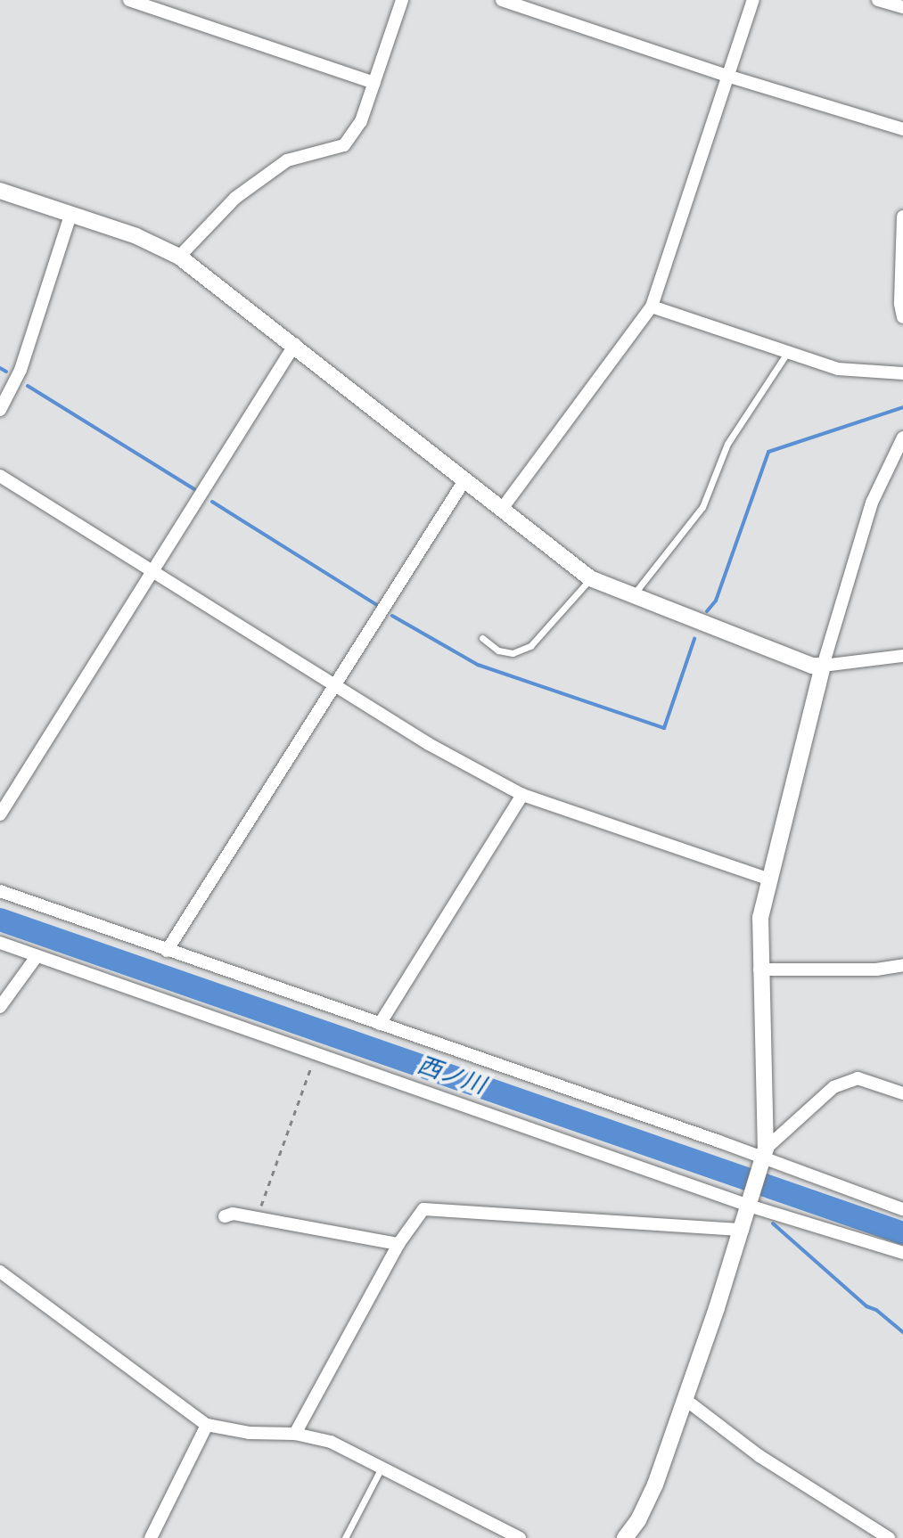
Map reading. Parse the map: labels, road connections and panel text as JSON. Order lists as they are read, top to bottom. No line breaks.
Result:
{"water":["西ノ川"]}
